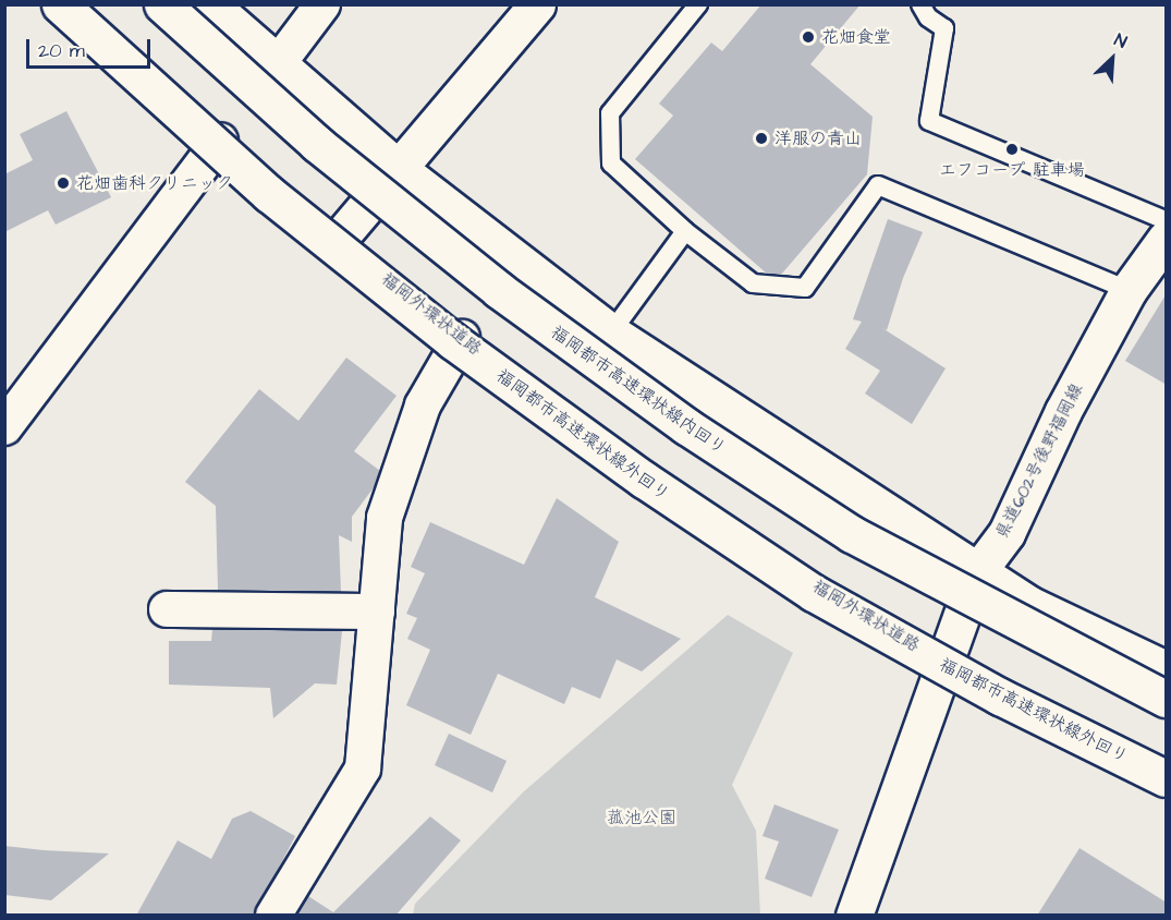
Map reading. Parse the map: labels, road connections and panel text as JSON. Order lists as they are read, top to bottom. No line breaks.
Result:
{"streets":{"main road":["福岡外環状道路","福岡都市高速環状線内回り","福岡都市高速環状線外回り","県道602号後野福岡線"]},"crossings":[["福岡外環状道路","県道602号後野福岡線"]],"parks":["菰池公園"],"places":["花畑食堂","洋服の青山","エフコープ 駐車場","花畑歯科クリニック"],"scale_bar":"20 m","north":"top right"}
